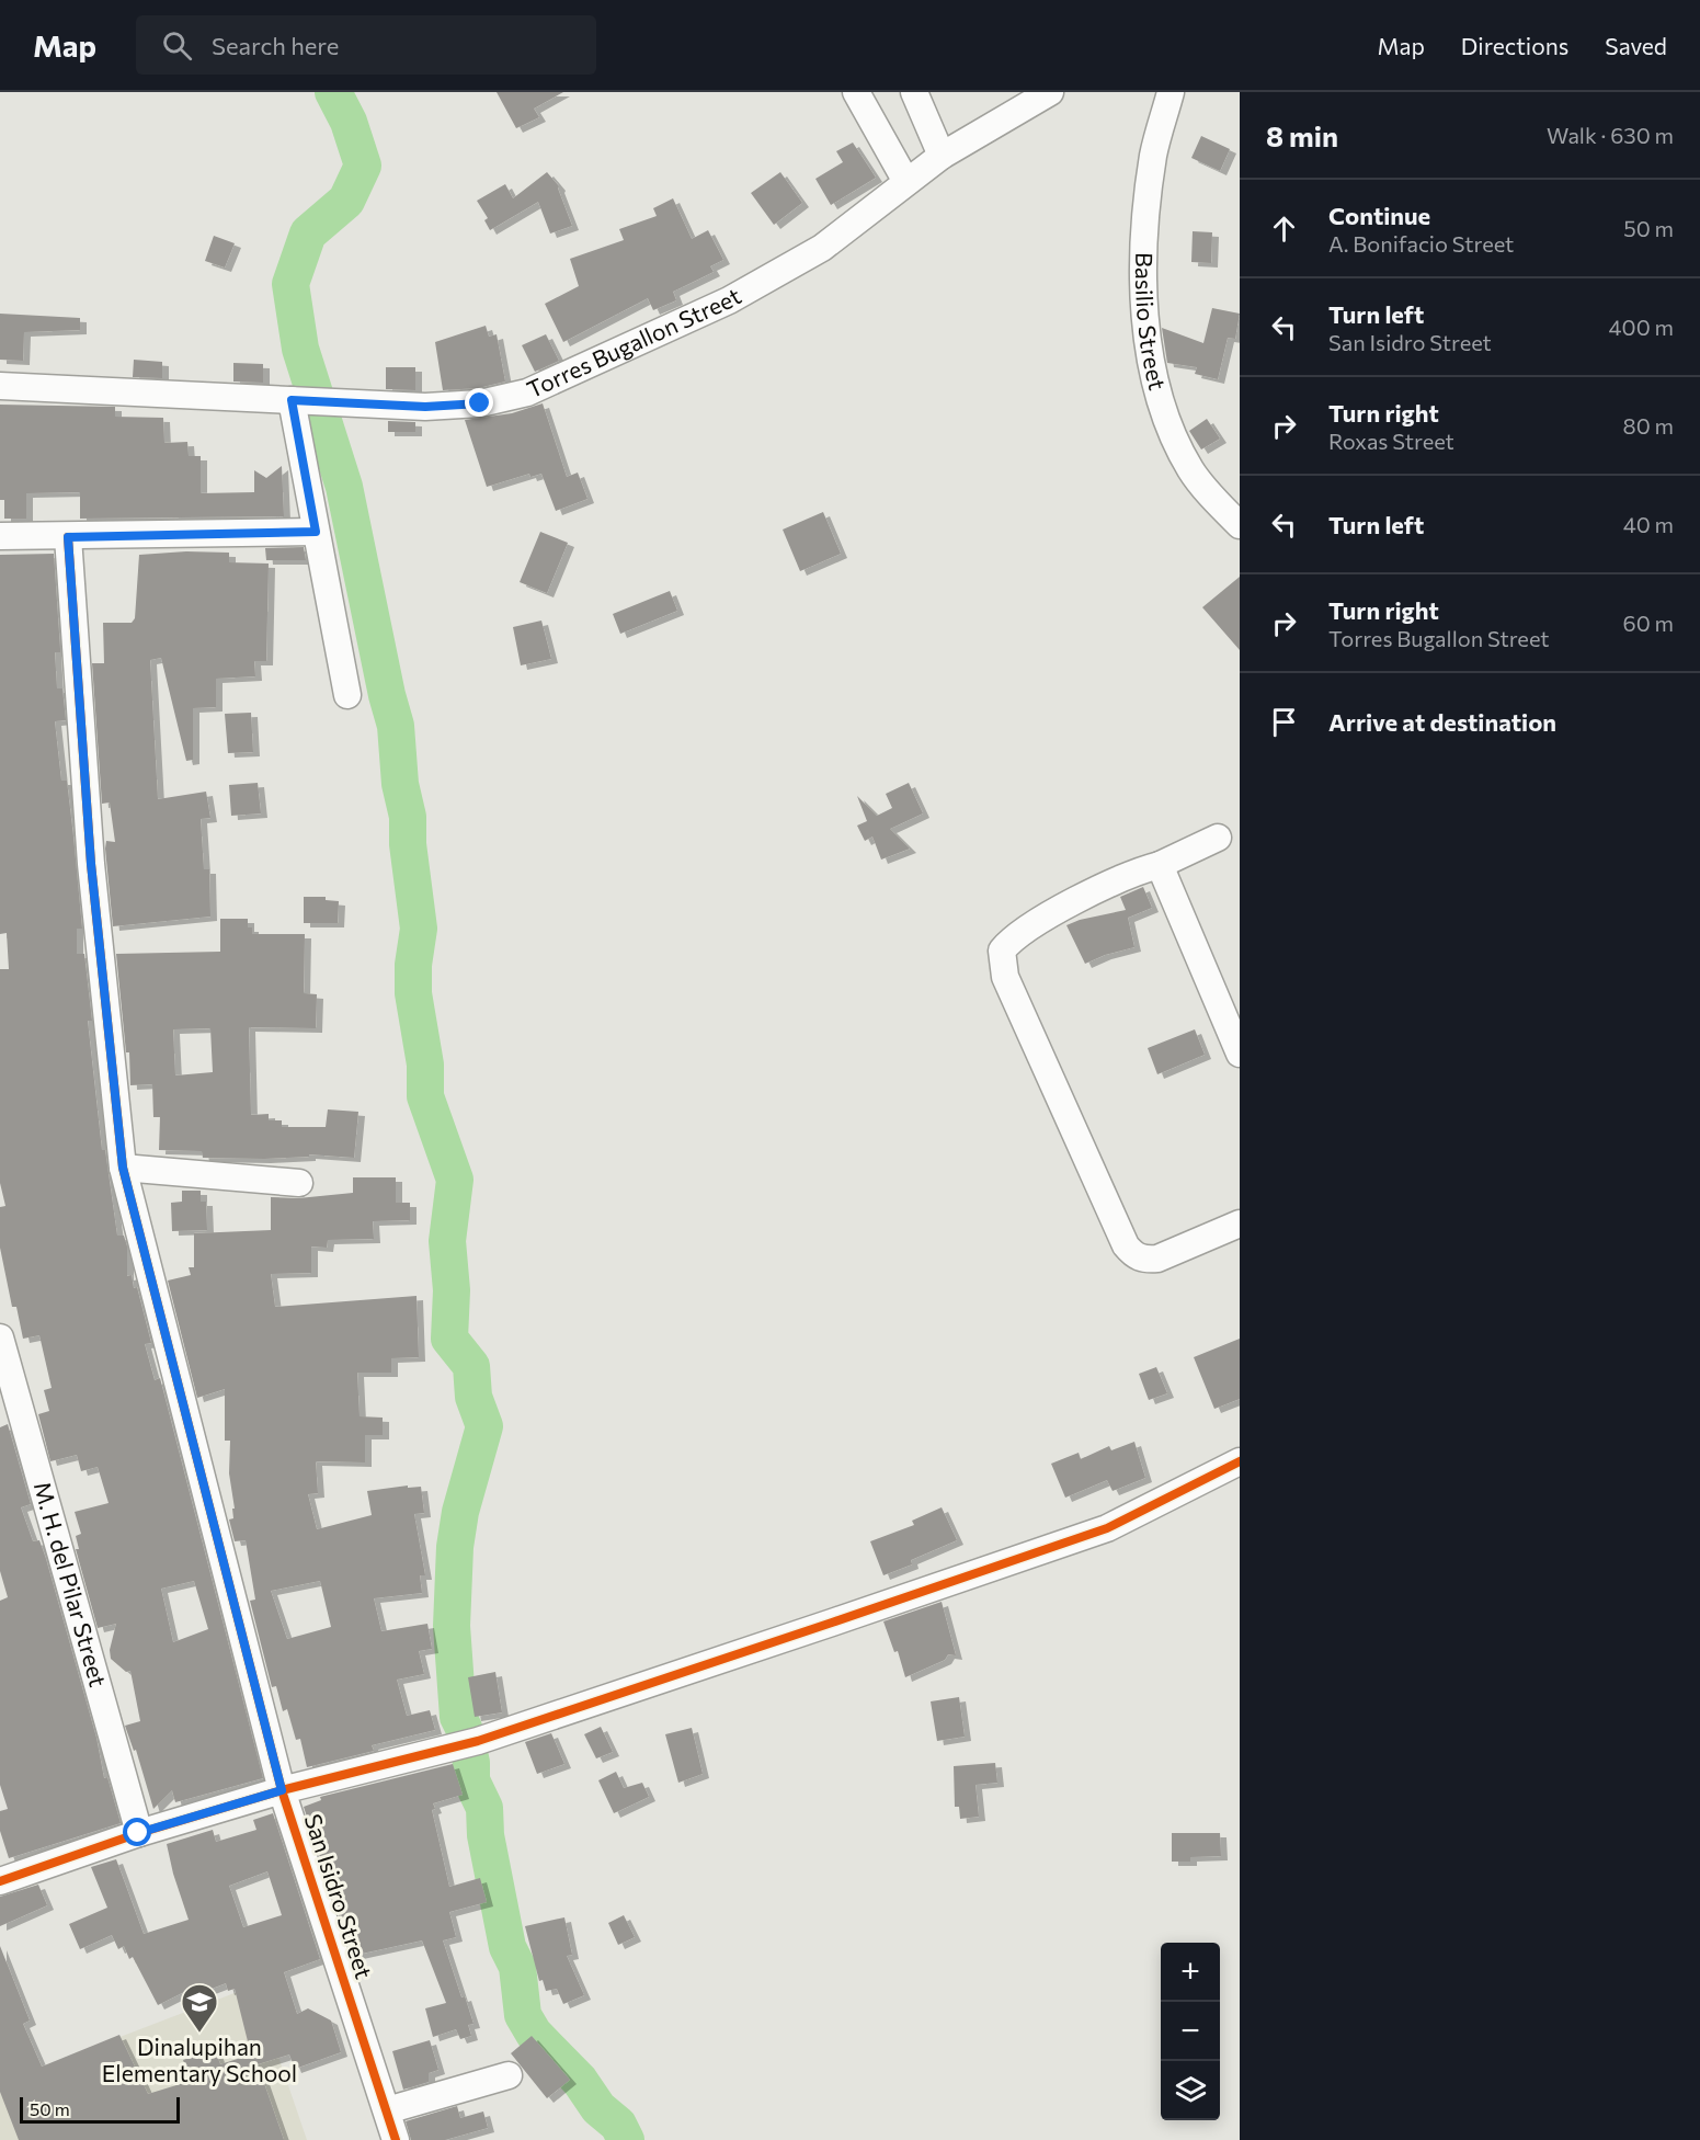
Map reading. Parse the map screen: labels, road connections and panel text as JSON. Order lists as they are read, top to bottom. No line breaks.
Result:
{"streets":{"street":["Basilio Street","Torres Bugallon Street","M. H. del Pilar Street","San Isidro Street"]},"places":{"school or university":["Dinalupihan Elementary School"]},"scale_bar":"50 m","page":{"header":"Map","search":"Search here","nav":["Map","Directions","Saved"],"heading":["8 min","Walk · 630 m"],"list":[["Continue","A. Bonifacio Street","50 m"],["Turn left","San Isidro Street","400 m"],["Turn right","Roxas Street","80 m"],["Turn left","40 m"],["Turn right","Torres Bugallon Street","60 m"],"Arrive at destination"],"map_buttons":["+","−"],"scale":"50 m"}}
